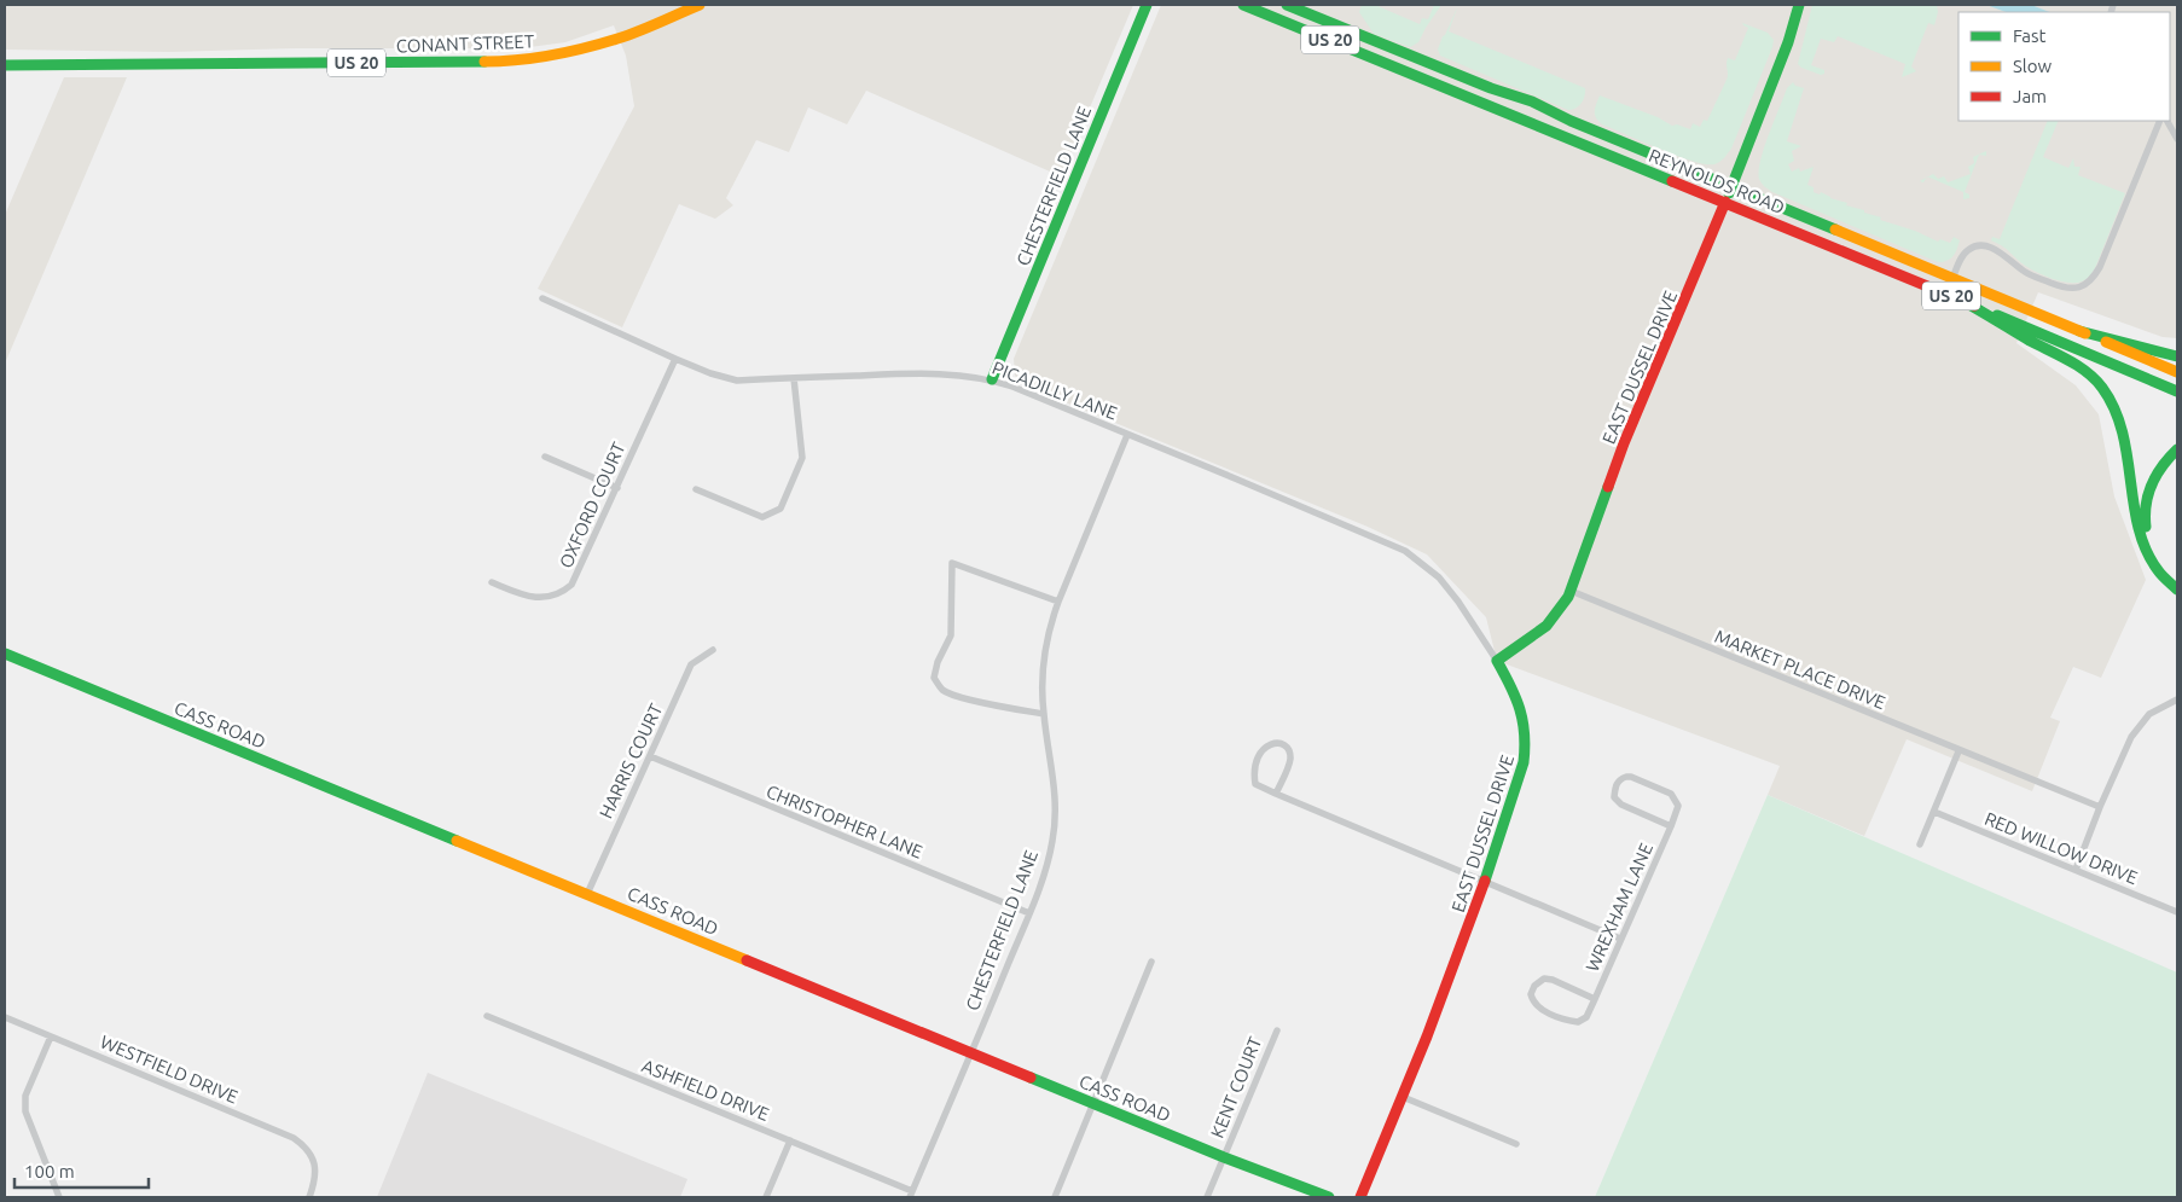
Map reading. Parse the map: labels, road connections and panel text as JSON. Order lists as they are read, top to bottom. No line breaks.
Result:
{"streets":{"main road":["US 20","CONANT STREET","REYNOLDS ROAD","CHESTERFIELD LANE","EAST DUSSEL DRIVE","CASS ROAD"],"street":["PICADILLY LANE","OXFORD COURT","MARKET PLACE DRIVE","HARRIS COURT","CHRISTOPHER LANE","RED WILLOW DRIVE","WREXHAM LANE","WESTFIELD DRIVE","KENT COURT","ASHFIELD DRIVE"]},"crossings":[["REYNOLDS ROAD","EAST DUSSEL DRIVE"],["CHESTERFIELD LANE","PICADILLY LANE"],["CHESTERFIELD LANE","CASS ROAD"],["CHESTERFIELD LANE","CHRISTOPHER LANE"],["CHESTERFIELD LANE","ASHFIELD DRIVE"],["EAST DUSSEL DRIVE","PICADILLY LANE"],["EAST DUSSEL DRIVE","MARKET PLACE DRIVE"],["PICADILLY LANE","OXFORD COURT"],["CASS ROAD","HARRIS COURT"],["CASS ROAD","KENT COURT"],["HARRIS COURT","CHRISTOPHER LANE"]],"legend":["Fast","Slow","Jam"],"scale_bar":"100 m"}
